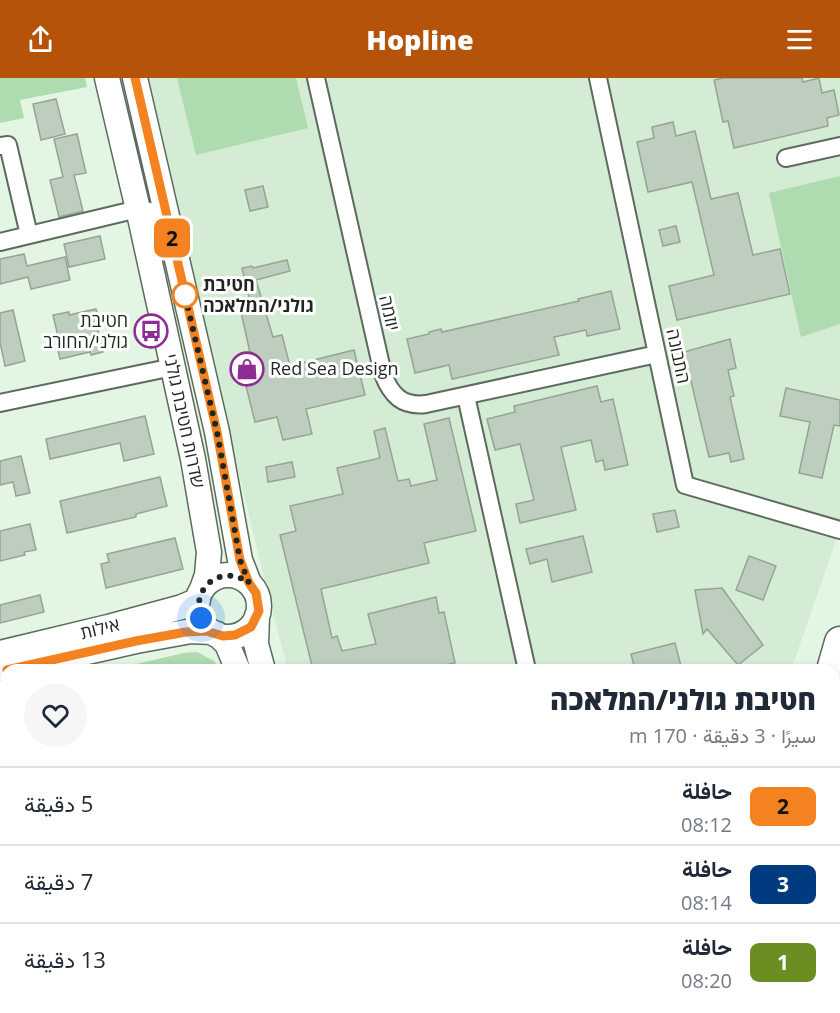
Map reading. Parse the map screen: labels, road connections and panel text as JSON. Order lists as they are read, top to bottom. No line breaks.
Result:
{"streets":{"street":["יוזמה","התבונה","שדרות חטיבת גולני","אילות"]},"crossings":[["יוזמה","התבונה"],["שדרות חטיבת גולני","אילות"]],"places":{"other":["חטיבת גולני/המלאכה"],"bus stop":["חטיבת גולני/החורב"],"shop":["Red Sea Design"]},"lines":["bus line 2"],"page":{"header":"Hopline","on_map":"2","heading":["חטיבת גולני/המלאכה","سيرًا · 3 دقيقة · 170 m"],"list":[{"mark":"2","name":"حافلة","note":"08:12","value":"5 دقيقة"},{"mark":"3","name":"حافلة","note":"08:14","value":"7 دقيقة"},{"mark":"1","name":"حافلة","note":"08:20","value":"13 دقيقة"}]}}
